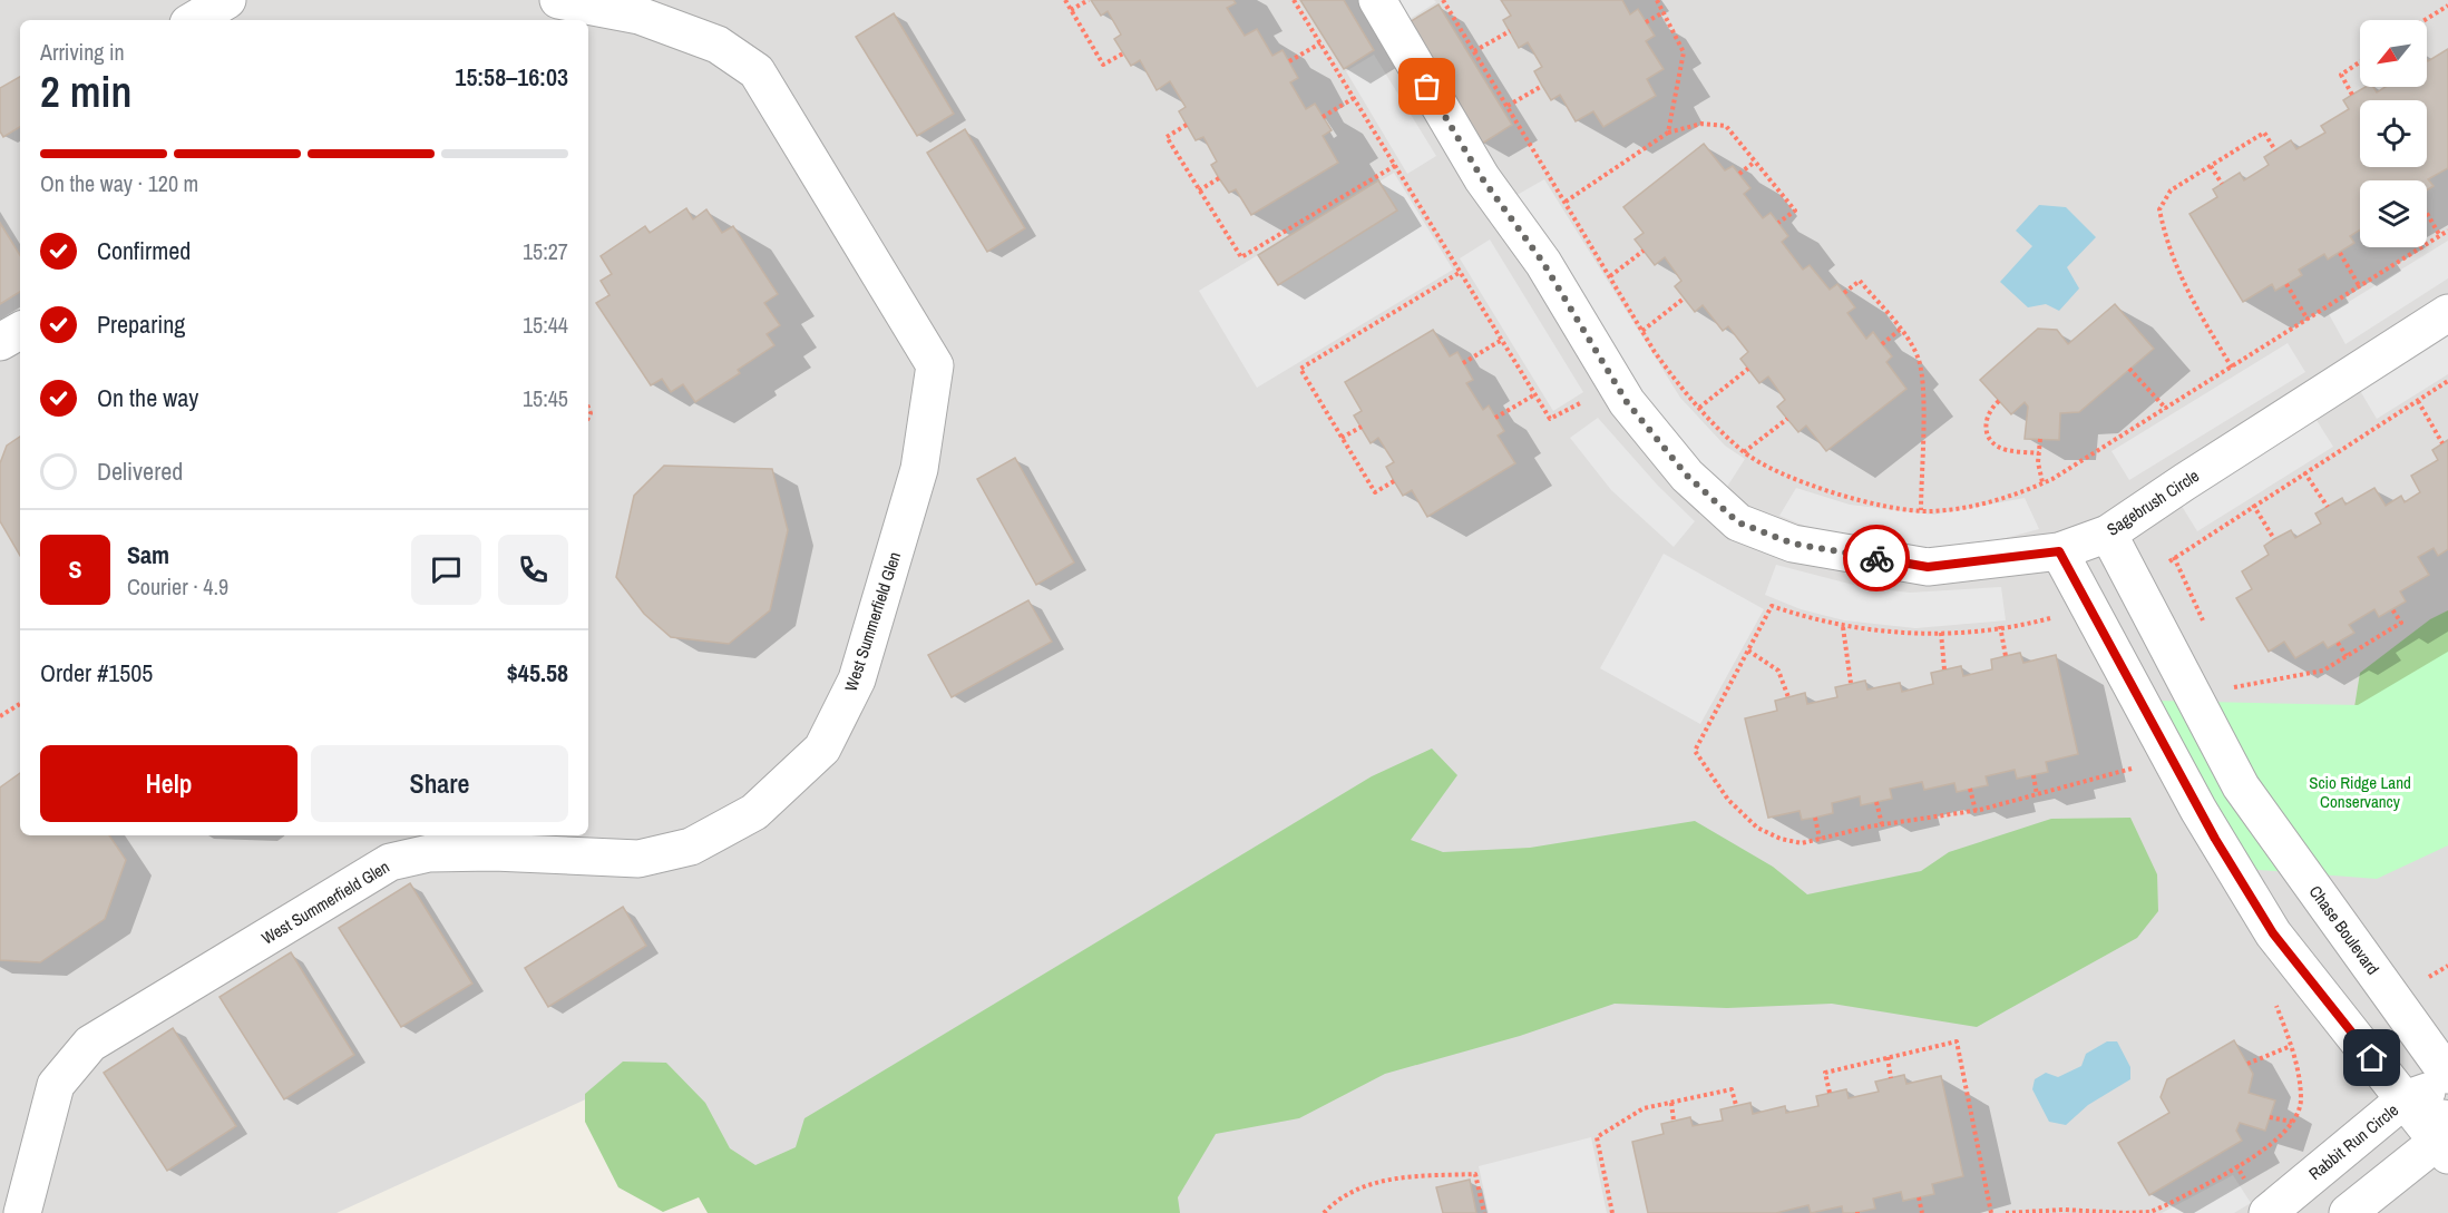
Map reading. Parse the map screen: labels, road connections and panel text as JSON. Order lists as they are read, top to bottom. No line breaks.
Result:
{"streets":{"street":["Sagebrush Circle","West Summerfield Glen","Chase Boulevard","Rabbit Run Circle"]},"crossings":[["Sagebrush Circle","Chase Boulevard"]],"parks":["Scio Ridge Land Conservancy"],"north":"bottom left","page":{"heading":["2 min","Arriving in","15:58–16:03"],"panel":["Sam","Courier · 4.9","Order #1505","$45.58"],"bar":"On the way · 120 m","list":[["Confirmed","15:27"],["Preparing","15:44"],["On the way","15:45"],"Delivered"],"round":"S","buttons":["Help","Share"]}}
